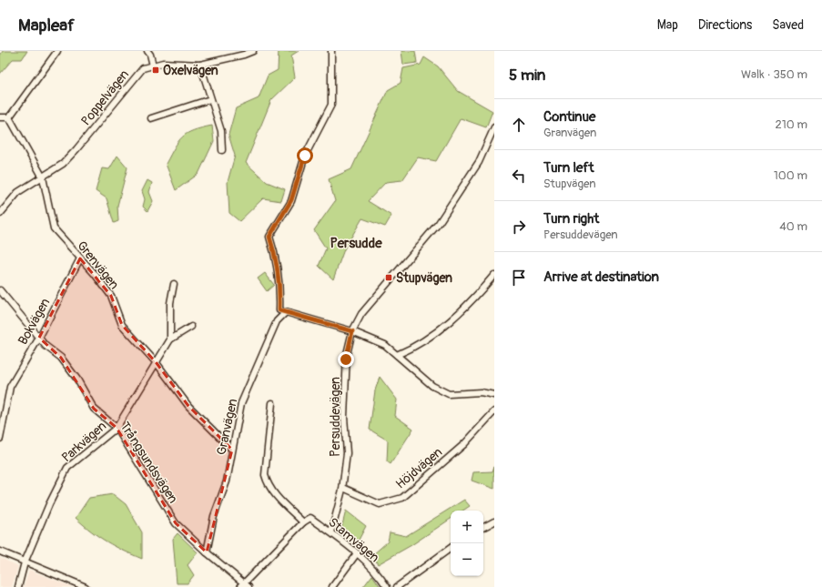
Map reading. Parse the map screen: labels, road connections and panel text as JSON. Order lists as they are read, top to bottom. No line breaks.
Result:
{"streets":{"street":["Poppelvägen","Grenvägen","Bokvägen","Persuddevägen","Granvägen","Parkvägen","Trångsundsvägen","Höjdvägen","Stamvägen"]},"crossings":[["Poppelvägen","Grenvägen"],["Grenvägen","Bokvägen"],["Grenvägen","Granvägen"],["Grenvägen","Parkvägen"],["Bokvägen","Trångsundsvägen"],["Persuddevägen","Höjdvägen"],["Persuddevägen","Stamvägen"],["Granvägen","Trångsundsvägen"],["Parkvägen","Trångsundsvägen"]],"districts":["Persudde"],"places":{"transit":["Oxelvägen","Stupvägen"]},"page":{"header":"Mapleaf","nav":["Map","Directions","Saved"],"heading":["5 min","Walk · 350 m"],"list":[["Continue","Granvägen","210 m"],["Turn left","Stupvägen","100 m"],["Turn right","Persuddevägen","40 m"],"Arrive at destination"],"map_buttons":["+","−"]}}
